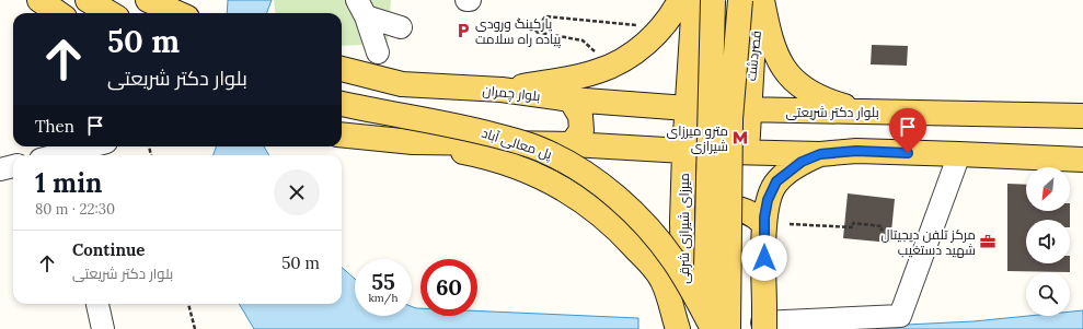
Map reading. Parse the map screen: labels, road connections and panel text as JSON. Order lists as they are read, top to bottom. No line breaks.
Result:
{"streets":{"main road":["قصردشت","بلوار چمران","بلوار دکتر شریعتی","پل معالی آباد","میرزای شیرازی شرقی"]},"crossings":[["قصردشت","بلوار دکتر شریعتی"],["بلوار چمران","بلوار دکتر شریعتی"],["بلوار چمران","میرزای شیرازی شرقی"],["بلوار دکتر شریعتی","میرزای شیرازی شرقی"]],"places":{"parking":["پارکینگ ورودی پیاده راه سلامت"],"metro station":["مترو میرزای شیرازی"],"office":["مرکز تلفن دیجیتال شهید دستغیب"]},"north":"bottom left","page":{"turn":["50 m","بلوار دکتر شریعتی"],"then":"Then","heading":["1 min","80 m · 22:30"],"list":[{"name":"Continue","note":"بلوار دکتر شریعتی","value":"50 m"}],"speed":"55 km/h","limit":"60"}}
